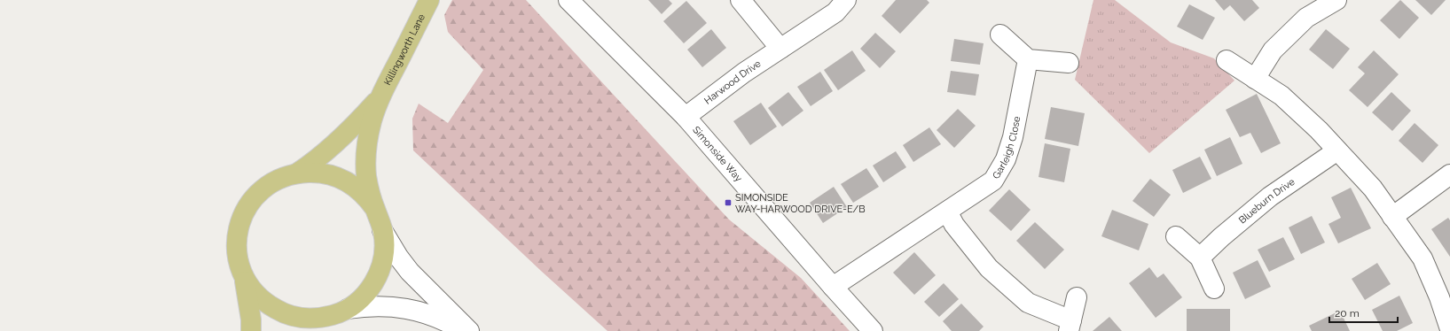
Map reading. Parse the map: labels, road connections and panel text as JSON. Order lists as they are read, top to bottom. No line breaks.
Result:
{"streets":{"main road":["Killingworth Lane"],"street":["Harwood Drive","Garleigh Close","Simonside Way","Blueburn Drive"]},"crossings":[["Harwood Drive","Simonside Way"],["Garleigh Close","Simonside Way"]],"places":{"transit":["SIMONSIDE WAY-HARWOOD DRIVE-E/B"]},"scale_bar":"20 m"}
